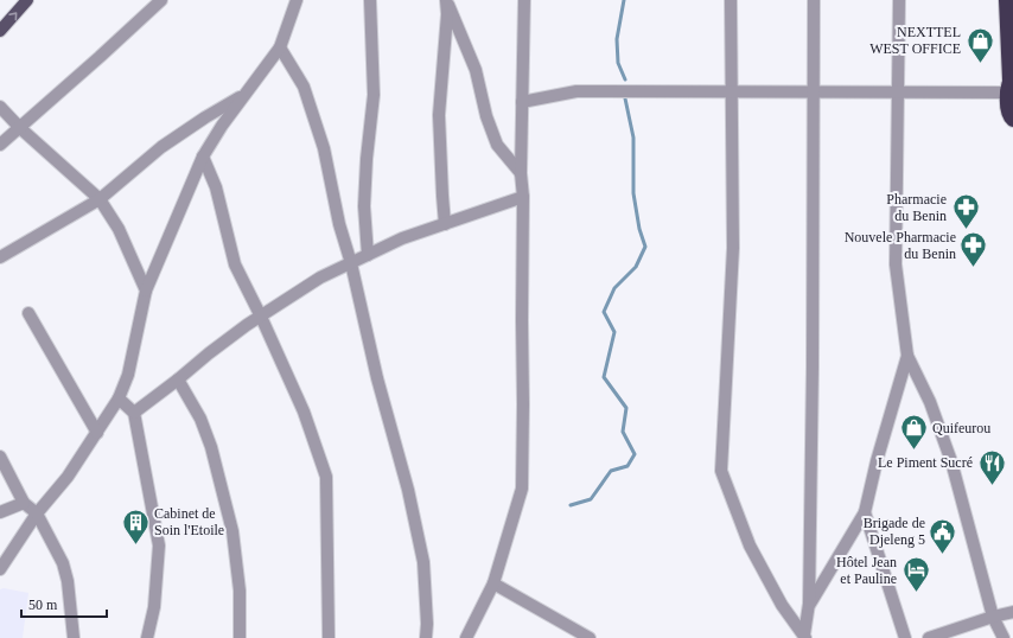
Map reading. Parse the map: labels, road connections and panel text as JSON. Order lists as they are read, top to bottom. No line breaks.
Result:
{"places":{"shop":["NEXTTEL WEST OFFICE","Quifeurou"],"pharmacy":["Pharmacie du Benin","Nouvele Pharmacie du Benin"],"restaurant":["Le Piment Sucré"],"building":["Cabinet de Soin l'Etoile"],"public building":["Brigade de Djeleng 5"],"hotel":["Hôtel Jean et Pauline"]},"scale_bar":"50 m"}
